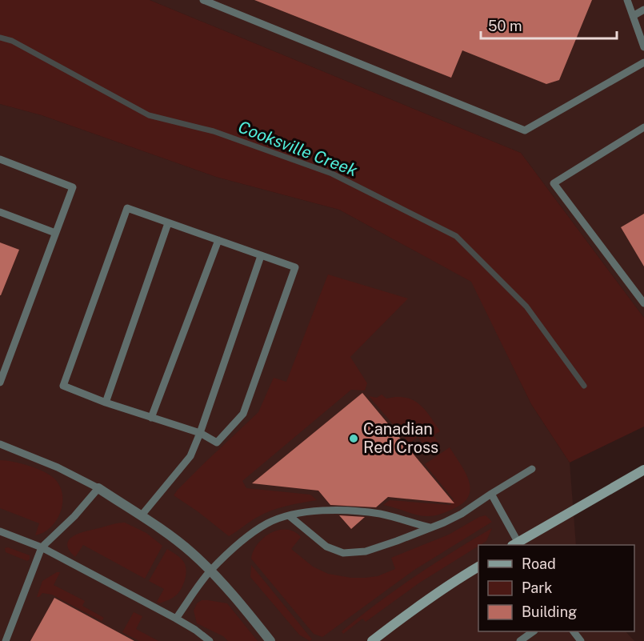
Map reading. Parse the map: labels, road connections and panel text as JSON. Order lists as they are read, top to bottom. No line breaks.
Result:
{"water":["Cooksville Creek"],"places":["Canadian Red Cross"],"legend":["Road","Park","Building"],"scale_bar":"50 m"}
